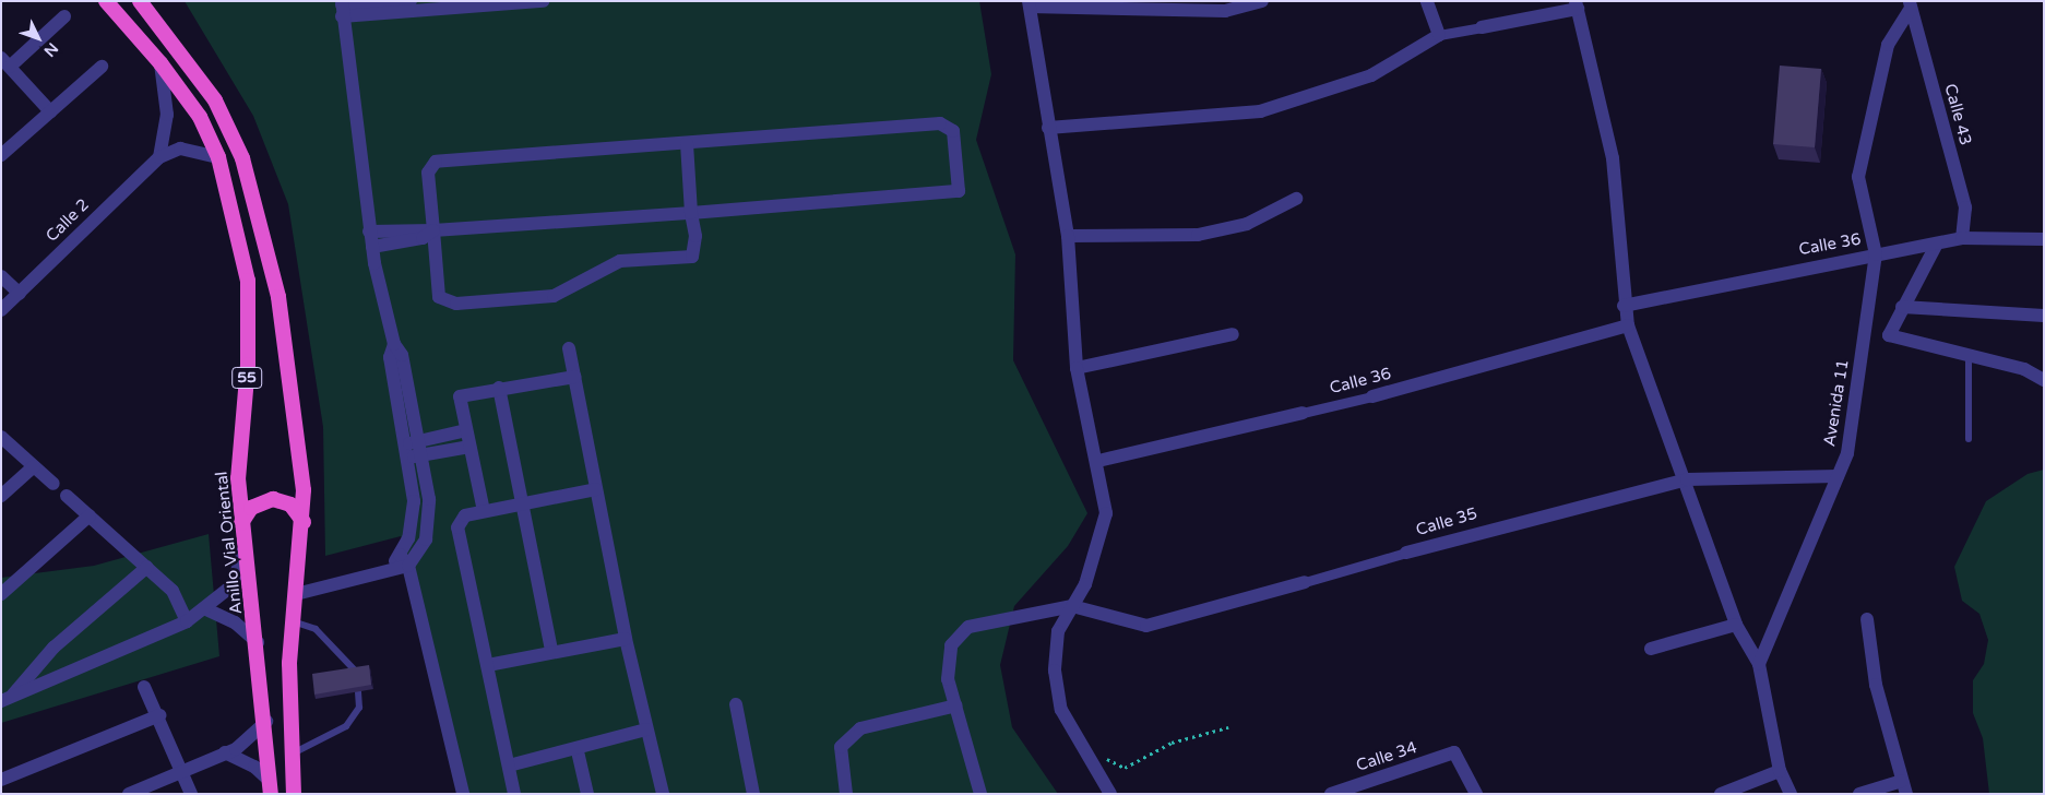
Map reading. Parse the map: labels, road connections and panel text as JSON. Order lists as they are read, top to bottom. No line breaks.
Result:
{"streets":{"highway":["55","Anillo Vial Oriental"],"street":["Calle 43","Calle 2","Calle 36","Avenida 11","Calle 35","Calle 34"]},"crossings":[["Calle 43","Calle 36"],["Calle 43","Avenida 11"],["Calle 2","Anillo Vial Oriental"],["Calle 36","Avenida 11"],["Avenida 11","Calle 35"]],"north":"bottom right"}
